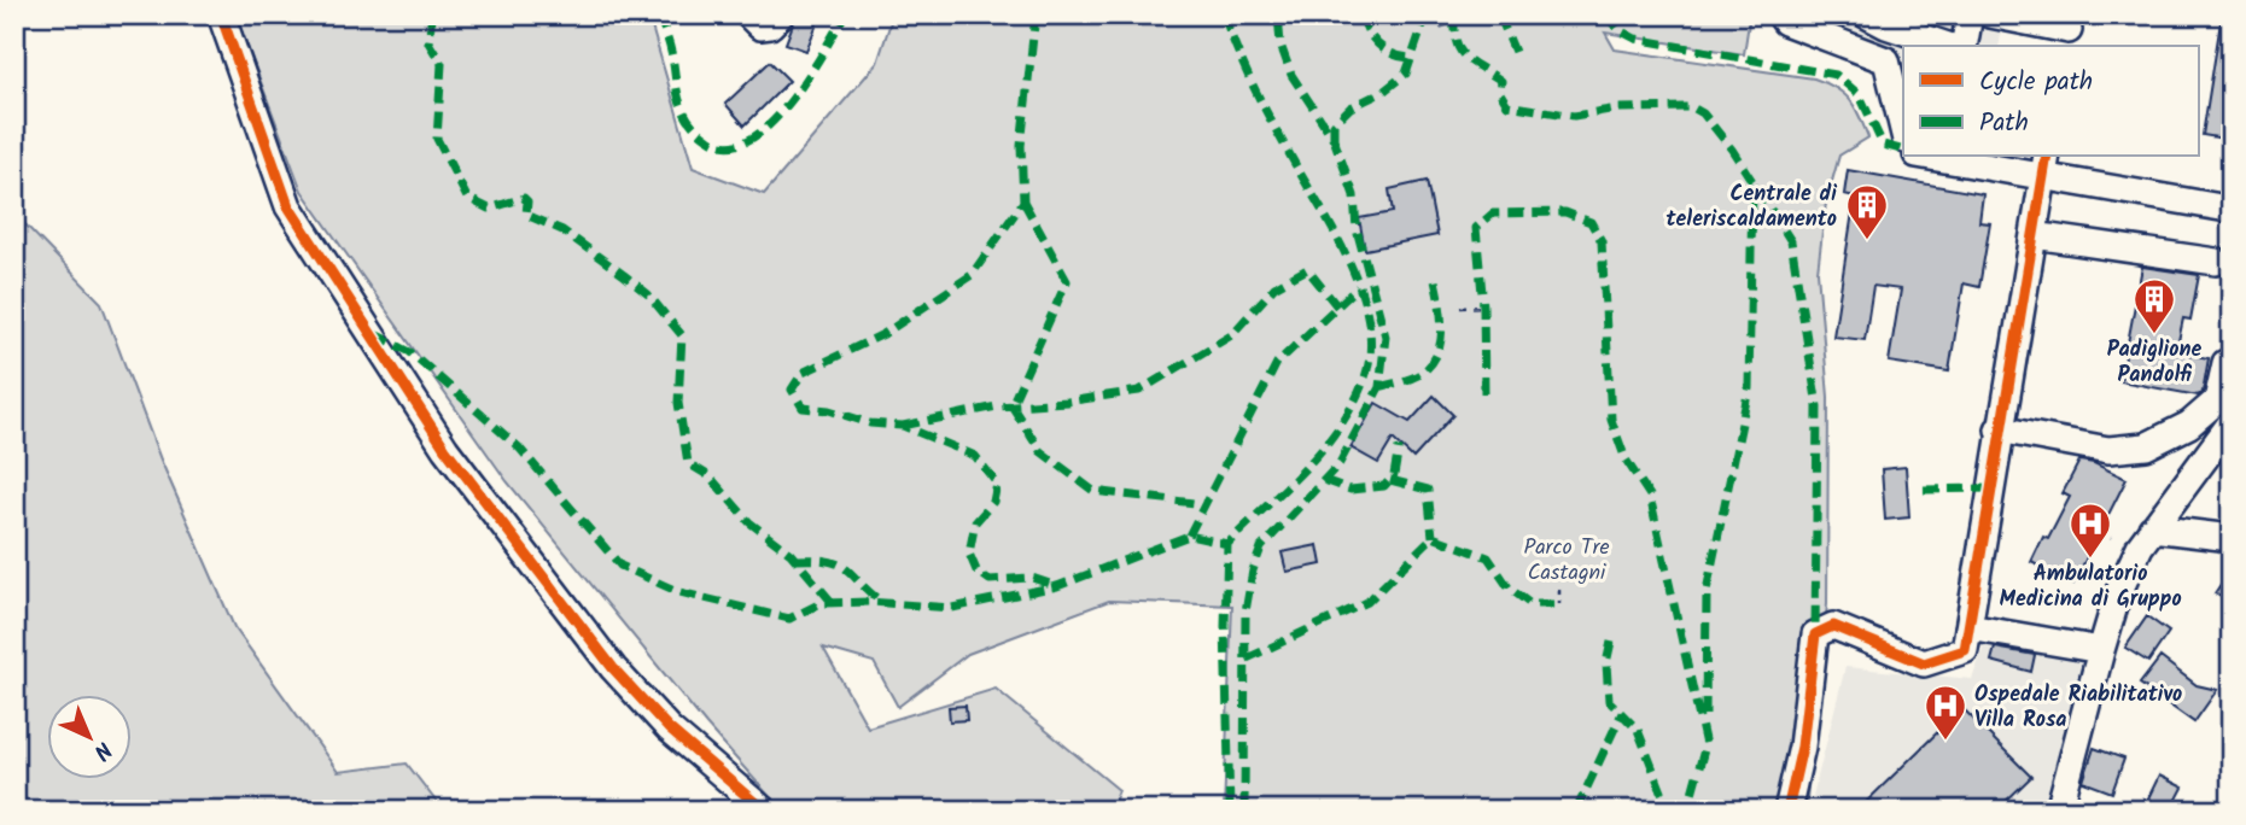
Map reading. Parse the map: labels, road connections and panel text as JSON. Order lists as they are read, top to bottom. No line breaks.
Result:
{"parks":["Parco Tre Castagni"],"places":{"building":["Centrale di teleriscaldamento","Padiglione Pandolfi"],"hospital":["Ambulatorio Medicina di Gruppo","Ospedale Riabilitativo Villa Rosa"]},"legend":["Cycle path","Path"],"north":"bottom right"}
